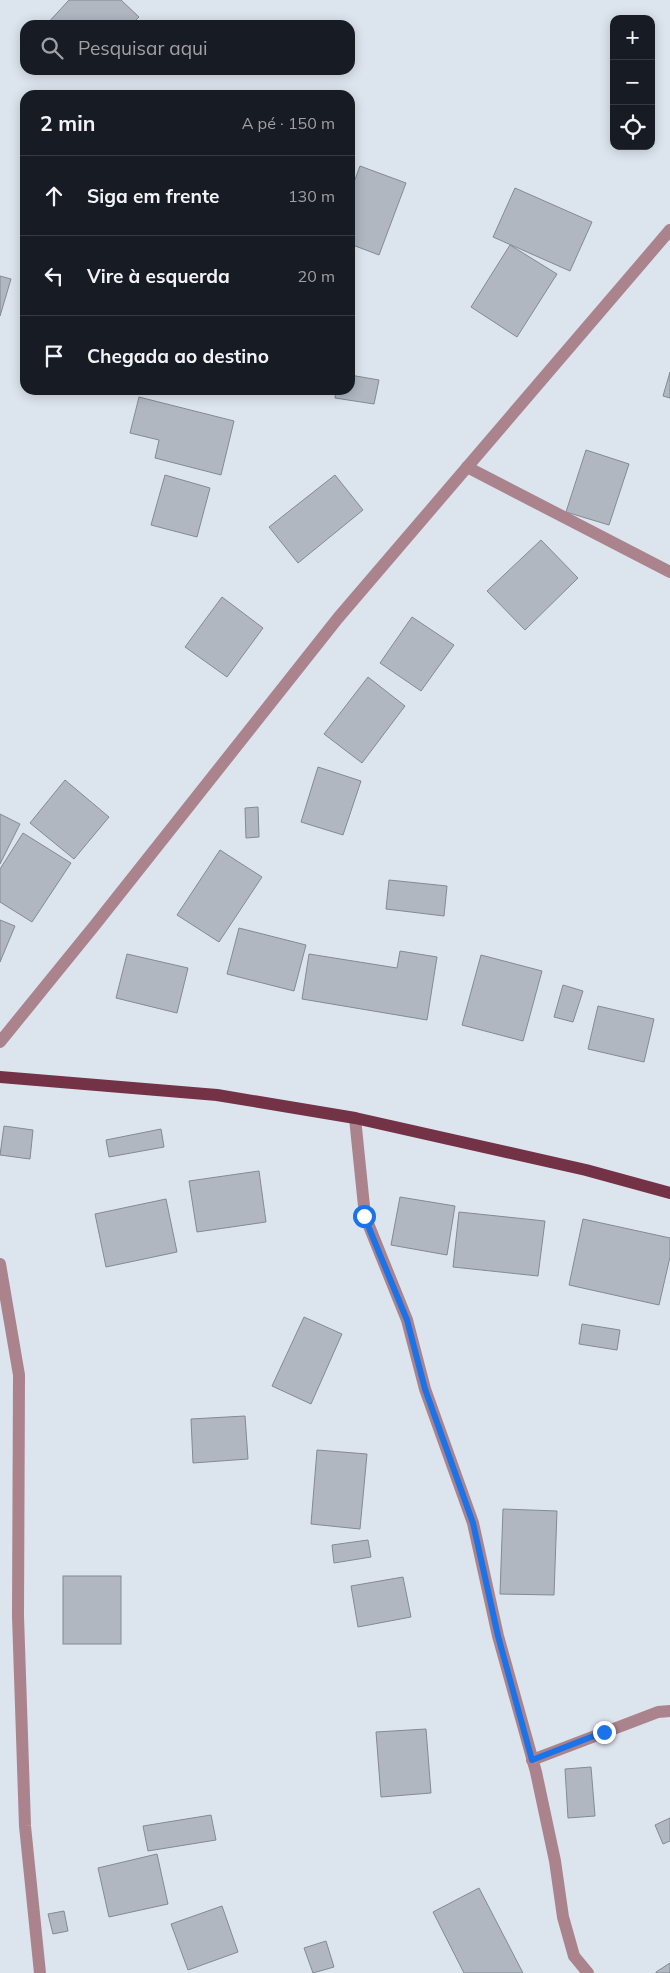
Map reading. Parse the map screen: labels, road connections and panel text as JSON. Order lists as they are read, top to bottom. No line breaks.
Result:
{"page":{"map_buttons":["+","−"],"search":"Pesquisar aqui","heading":["2 min","A pé · 150 m"],"list":[["Siga em frente","130 m"],["Vire à esquerda","20 m"],"Chegada ao destino"]}}
